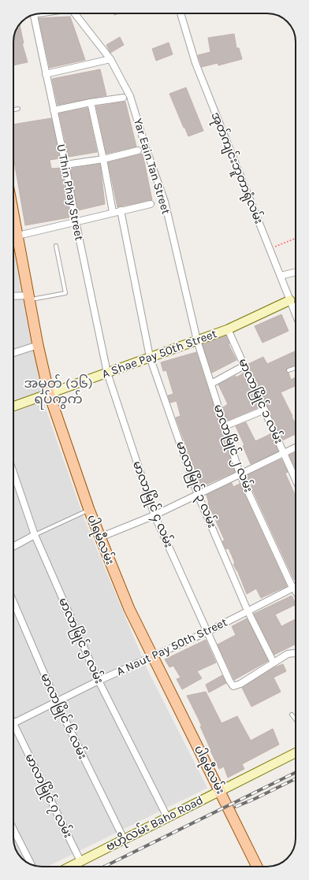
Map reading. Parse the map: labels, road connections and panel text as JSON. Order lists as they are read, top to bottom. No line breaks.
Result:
{"streets":{"main road":["ပါရမီလမ်း"],"street":["Yar Eain Tan Street","အုတ်ကျင်းဘူတာရုံလမ်း","U Thin Phay Street","A Shae Pay 50th Street","မာလာမြိုင် ၁ လမ်း","မာလာမြိုင် ၂ လမ်း","မာလာမြိုင် ၃ လမ်း","မာလာမြိုင် ၄ လမ်း","မာလာမြိုင် ၅ လမ်း","A Naut Pay 50th Street","မာလာမြိုင် ၆ လမ်း","မာလာမြိုင် ၇ လမ်း","ဗဟိုလမ်း Baho Road"]},"crossings":[["Yar Eain Tan Street","A Shae Pay 50th Street"],["Yar Eain Tan Street","မာလာမြိုင် ၂ လမ်း"],["အုတ်ကျင်းဘူတာရုံလမ်း","A Shae Pay 50th Street"],["U Thin Phay Street","A Shae Pay 50th Street"],["U Thin Phay Street","မာလာမြိုင် ၄ လမ်း"],["A Shae Pay 50th Street","မာလာမြိုင် ၁ လမ်း"],["A Shae Pay 50th Street","မာလာမြိုင် ၂ လမ်း"],["A Shae Pay 50th Street","မာလာမြိုင် ၃ လမ်း"],["A Shae Pay 50th Street","မာလာမြိုင် ၄ လမ်း"],["A Shae Pay 50th Street","ပါရမီလမ်း"],["မာလာမြိုင် ၂ လမ်း","A Naut Pay 50th Street"],["မာလာမြိုင် ၃ လမ်း","မာလာမြိုင် ၄ လမ်း"],["မာလာမြိုင် ၃ လမ်း","A Naut Pay 50th Street"],["မာလာမြိုင် ၄ လမ်း","A Naut Pay 50th Street"],["ပါရမီလမ်း","A Naut Pay 50th Street"],["ပါရမီလမ်း","ဗဟိုလမ်း Baho Road"],["မာလာမြိုင် ၅ လမ်း","A Naut Pay 50th Street"],["မာလာမြိုင် ၅ လမ်း","ဗဟိုလမ်း Baho Road"],["A Naut Pay 50th Street","မာလာမြိုင် ၆ လမ်း"],["မာလာမြိုင် ၆ လမ်း","ဗဟိုလမ်း Baho Road"],["မာလာမြိုင် ၇ လမ်း","ဗဟိုလမ်း Baho Road"]],"districts":["အမှတ် (၁၆) ရပ်ကွက်"]}
